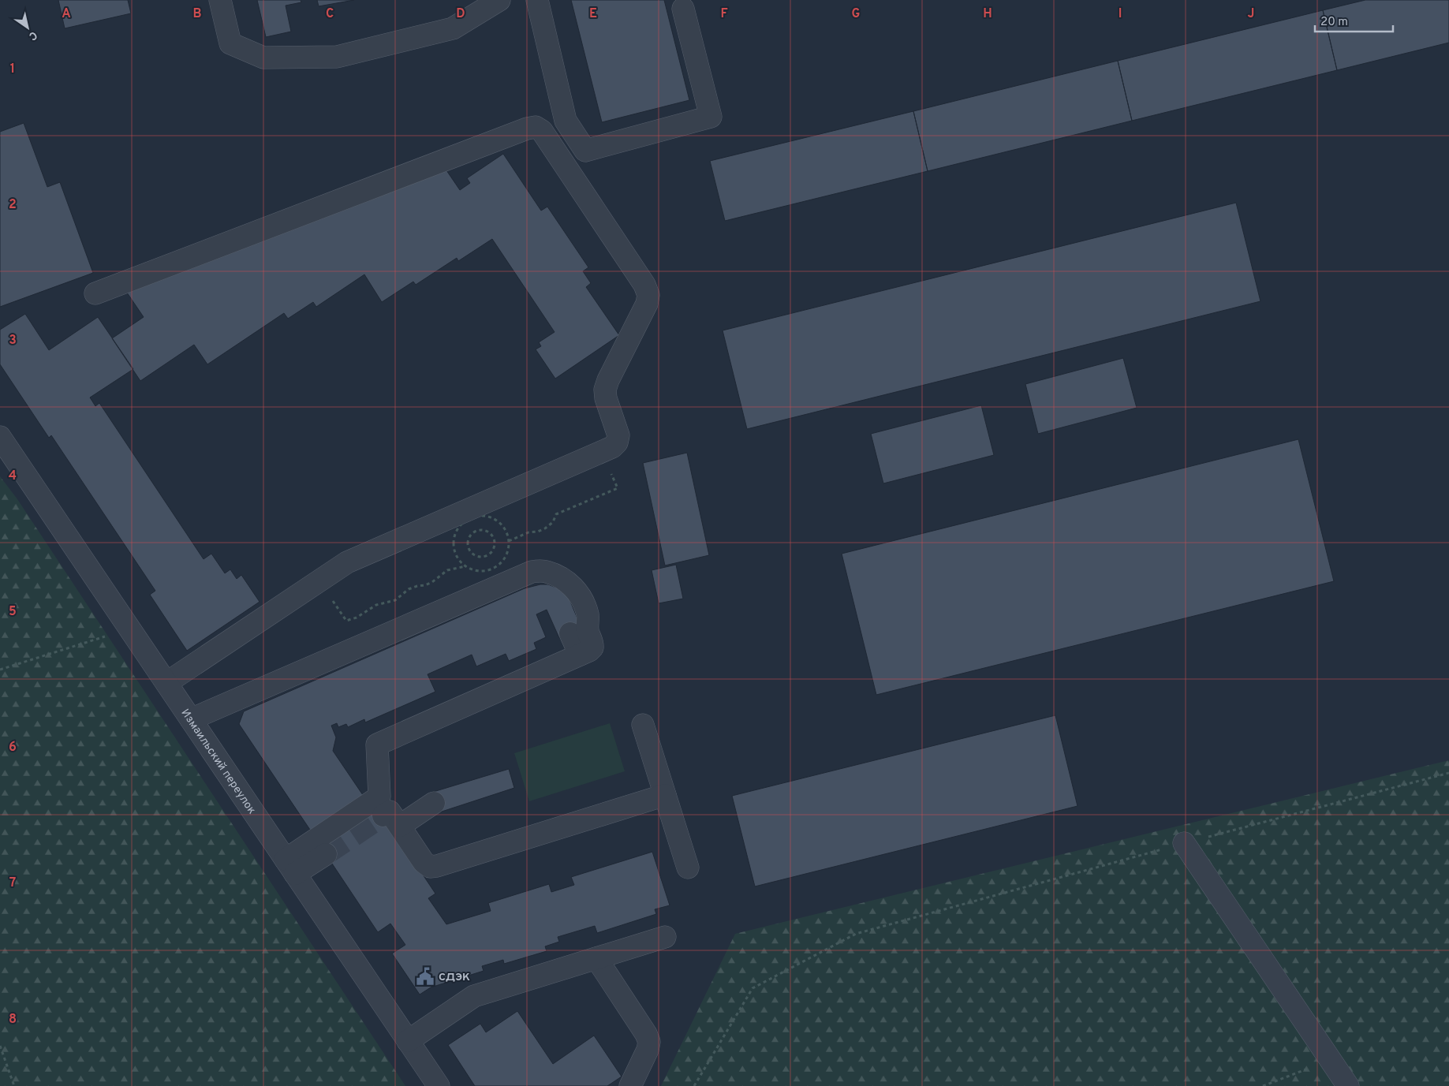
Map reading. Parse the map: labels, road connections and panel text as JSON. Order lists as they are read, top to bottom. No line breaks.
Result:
{"streets":{"street":["Измаильский переулок"]},"places":{"public building":["СДЭК"]},"scale_bar":"20 m","north":"bottom right","grid":{"columns":["A","B","C","D","E","F","G","H","I","J"],"rows":["1","2","3","4","5","6","7","8"]}}
